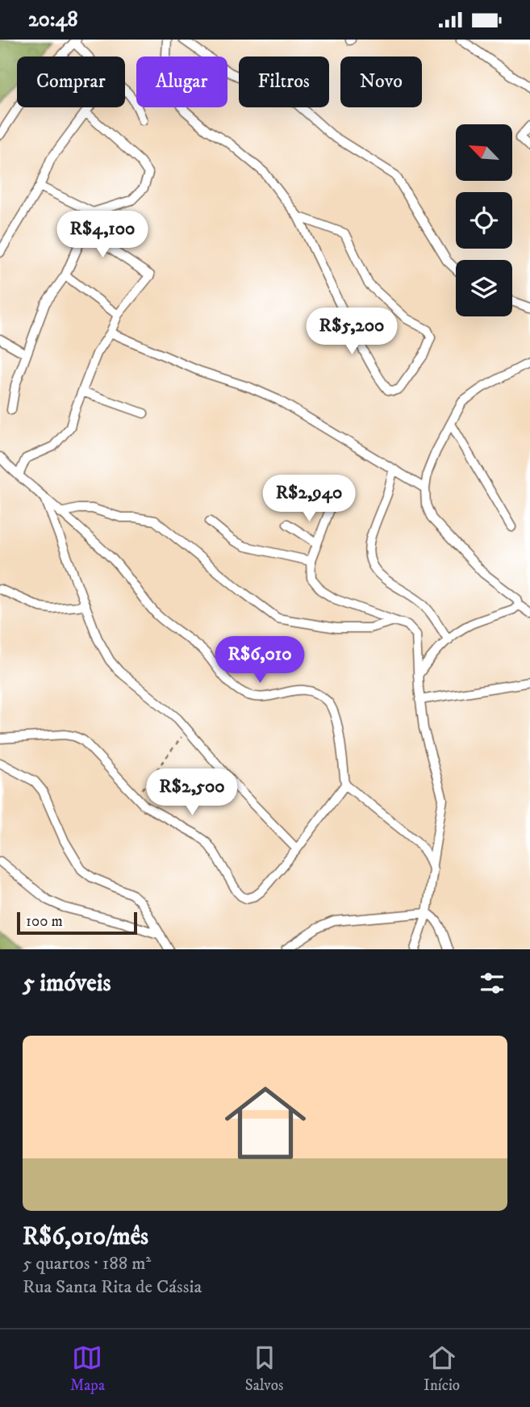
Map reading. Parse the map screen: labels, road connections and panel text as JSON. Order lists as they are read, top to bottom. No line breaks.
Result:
{"scale_bar":"100 m","north":"top left","page":{"status":"20:48","chip":["Comprar","Alugar","Filtros","Novo"],"price":["R$4,100","R$5,200","R$2,940","R$6,010","R$2,500"],"scale":"100 m","heading":"5 imóveis","list":[{"name":"R$6,010/mês","note":"5 quartos · 188 m² · Rua Santa Rita de Cássia"}],"tabs":["Mapa","Salvos","Início"]}}
